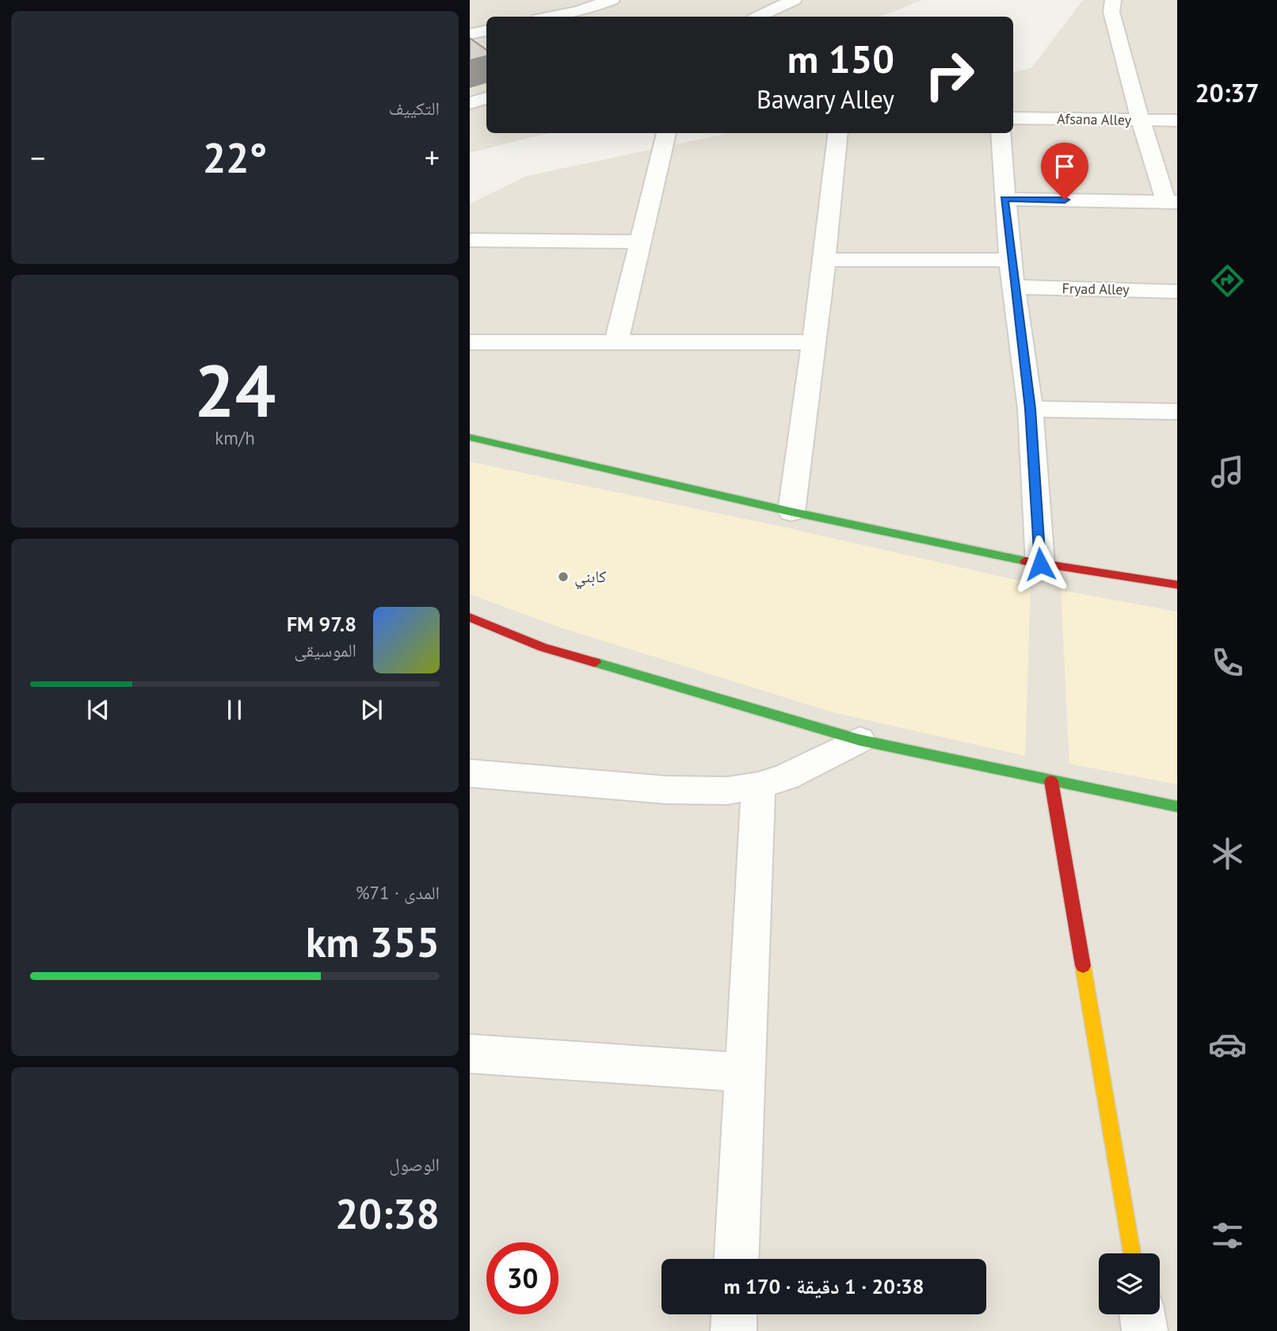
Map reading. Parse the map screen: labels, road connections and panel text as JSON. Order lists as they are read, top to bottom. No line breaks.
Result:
{"streets":{"street":["Afsana Alley","Fryad Alley"]},"places":["كابني"],"page":{"tabs":"20:37","tile":["التكييف",["24","km/h"],["المدى · 71%","355 km"],["الوصول","20:38"]],"turn":["150 m","Bawary Alley"],"heat":["−","22°","+"],"song":["97.8 FM","الموسيقى"],"limit":"30","trip":"20:38 · 1 دقيقة · 170 m"}}
